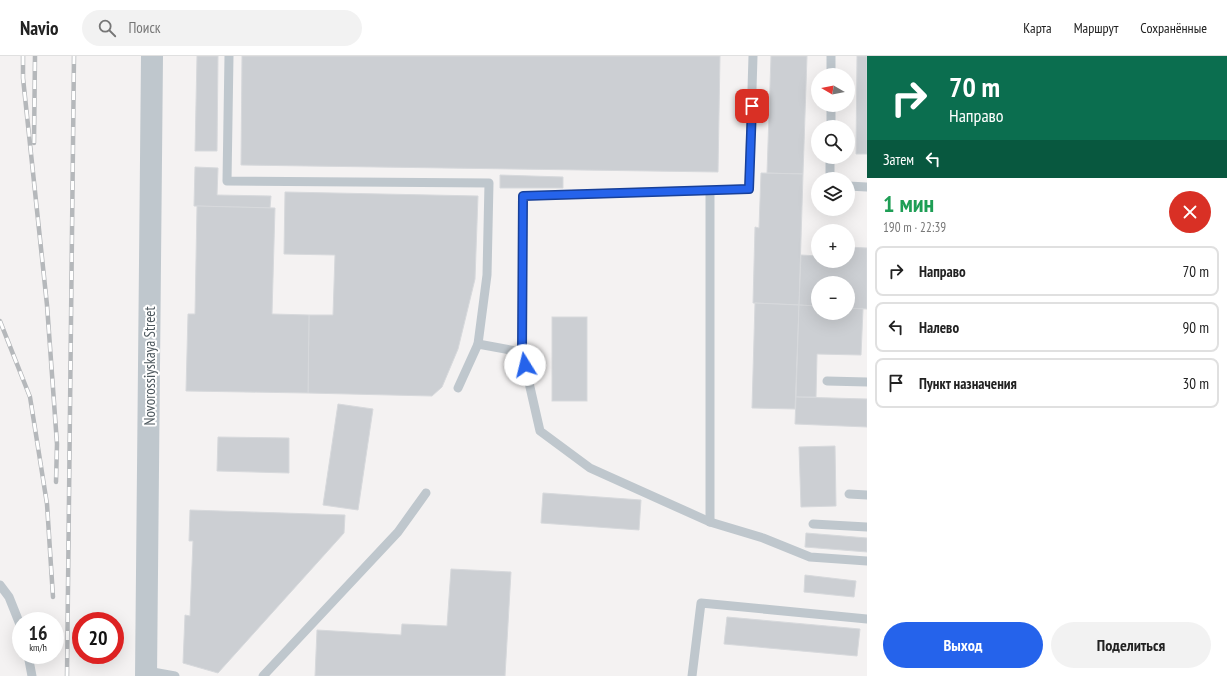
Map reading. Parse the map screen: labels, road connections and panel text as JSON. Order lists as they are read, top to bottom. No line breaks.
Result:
{"streets":{"street":["Novorossiyskaya Street"]},"north":"left","page":{"header":"Navio","search":"Поиск","nav":["Карта","Маршрут","Сохранённые"],"turn":["70 m","Направо"],"map_buttons":["+","−"],"then":"Затем","heading":["1 мин","190 m · 22:39"],"list":[{"name":"Направо","value":"70 m"},{"name":"Налево","value":"90 m"},{"name":"Пункт назначения","value":"30 m"}],"speed":"16 km/h","limit":"20","buttons":["Выход","Поделиться"]}}
